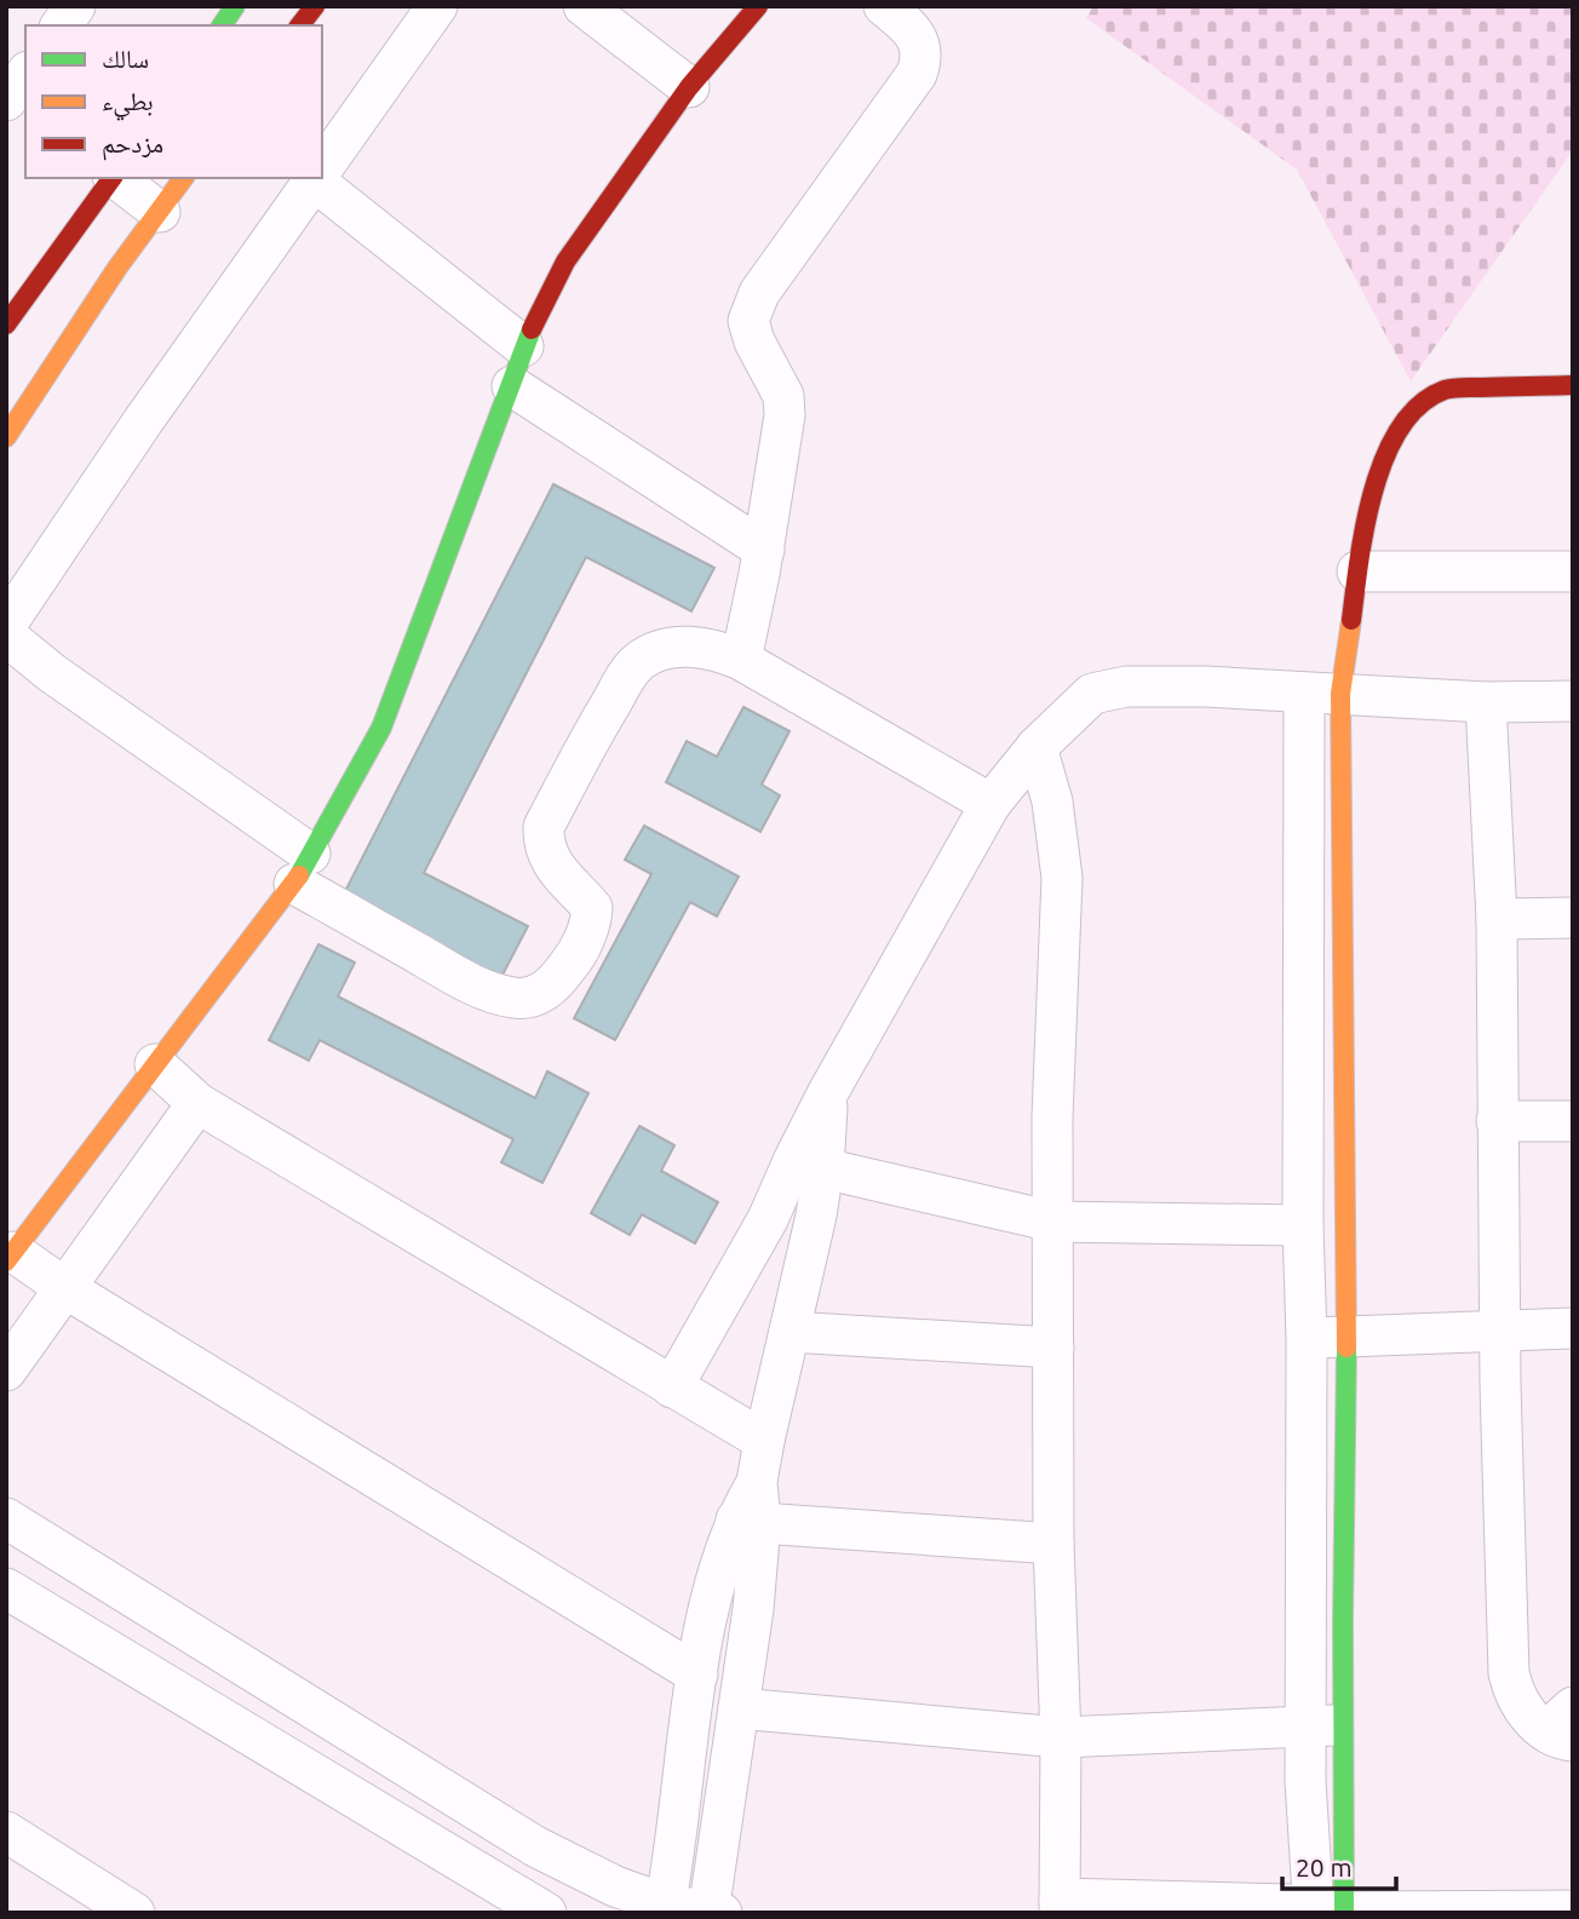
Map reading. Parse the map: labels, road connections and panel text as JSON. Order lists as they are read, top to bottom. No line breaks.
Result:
{"legend":["سالك","بطيء","مزدحم"],"scale_bar":"20 m"}
